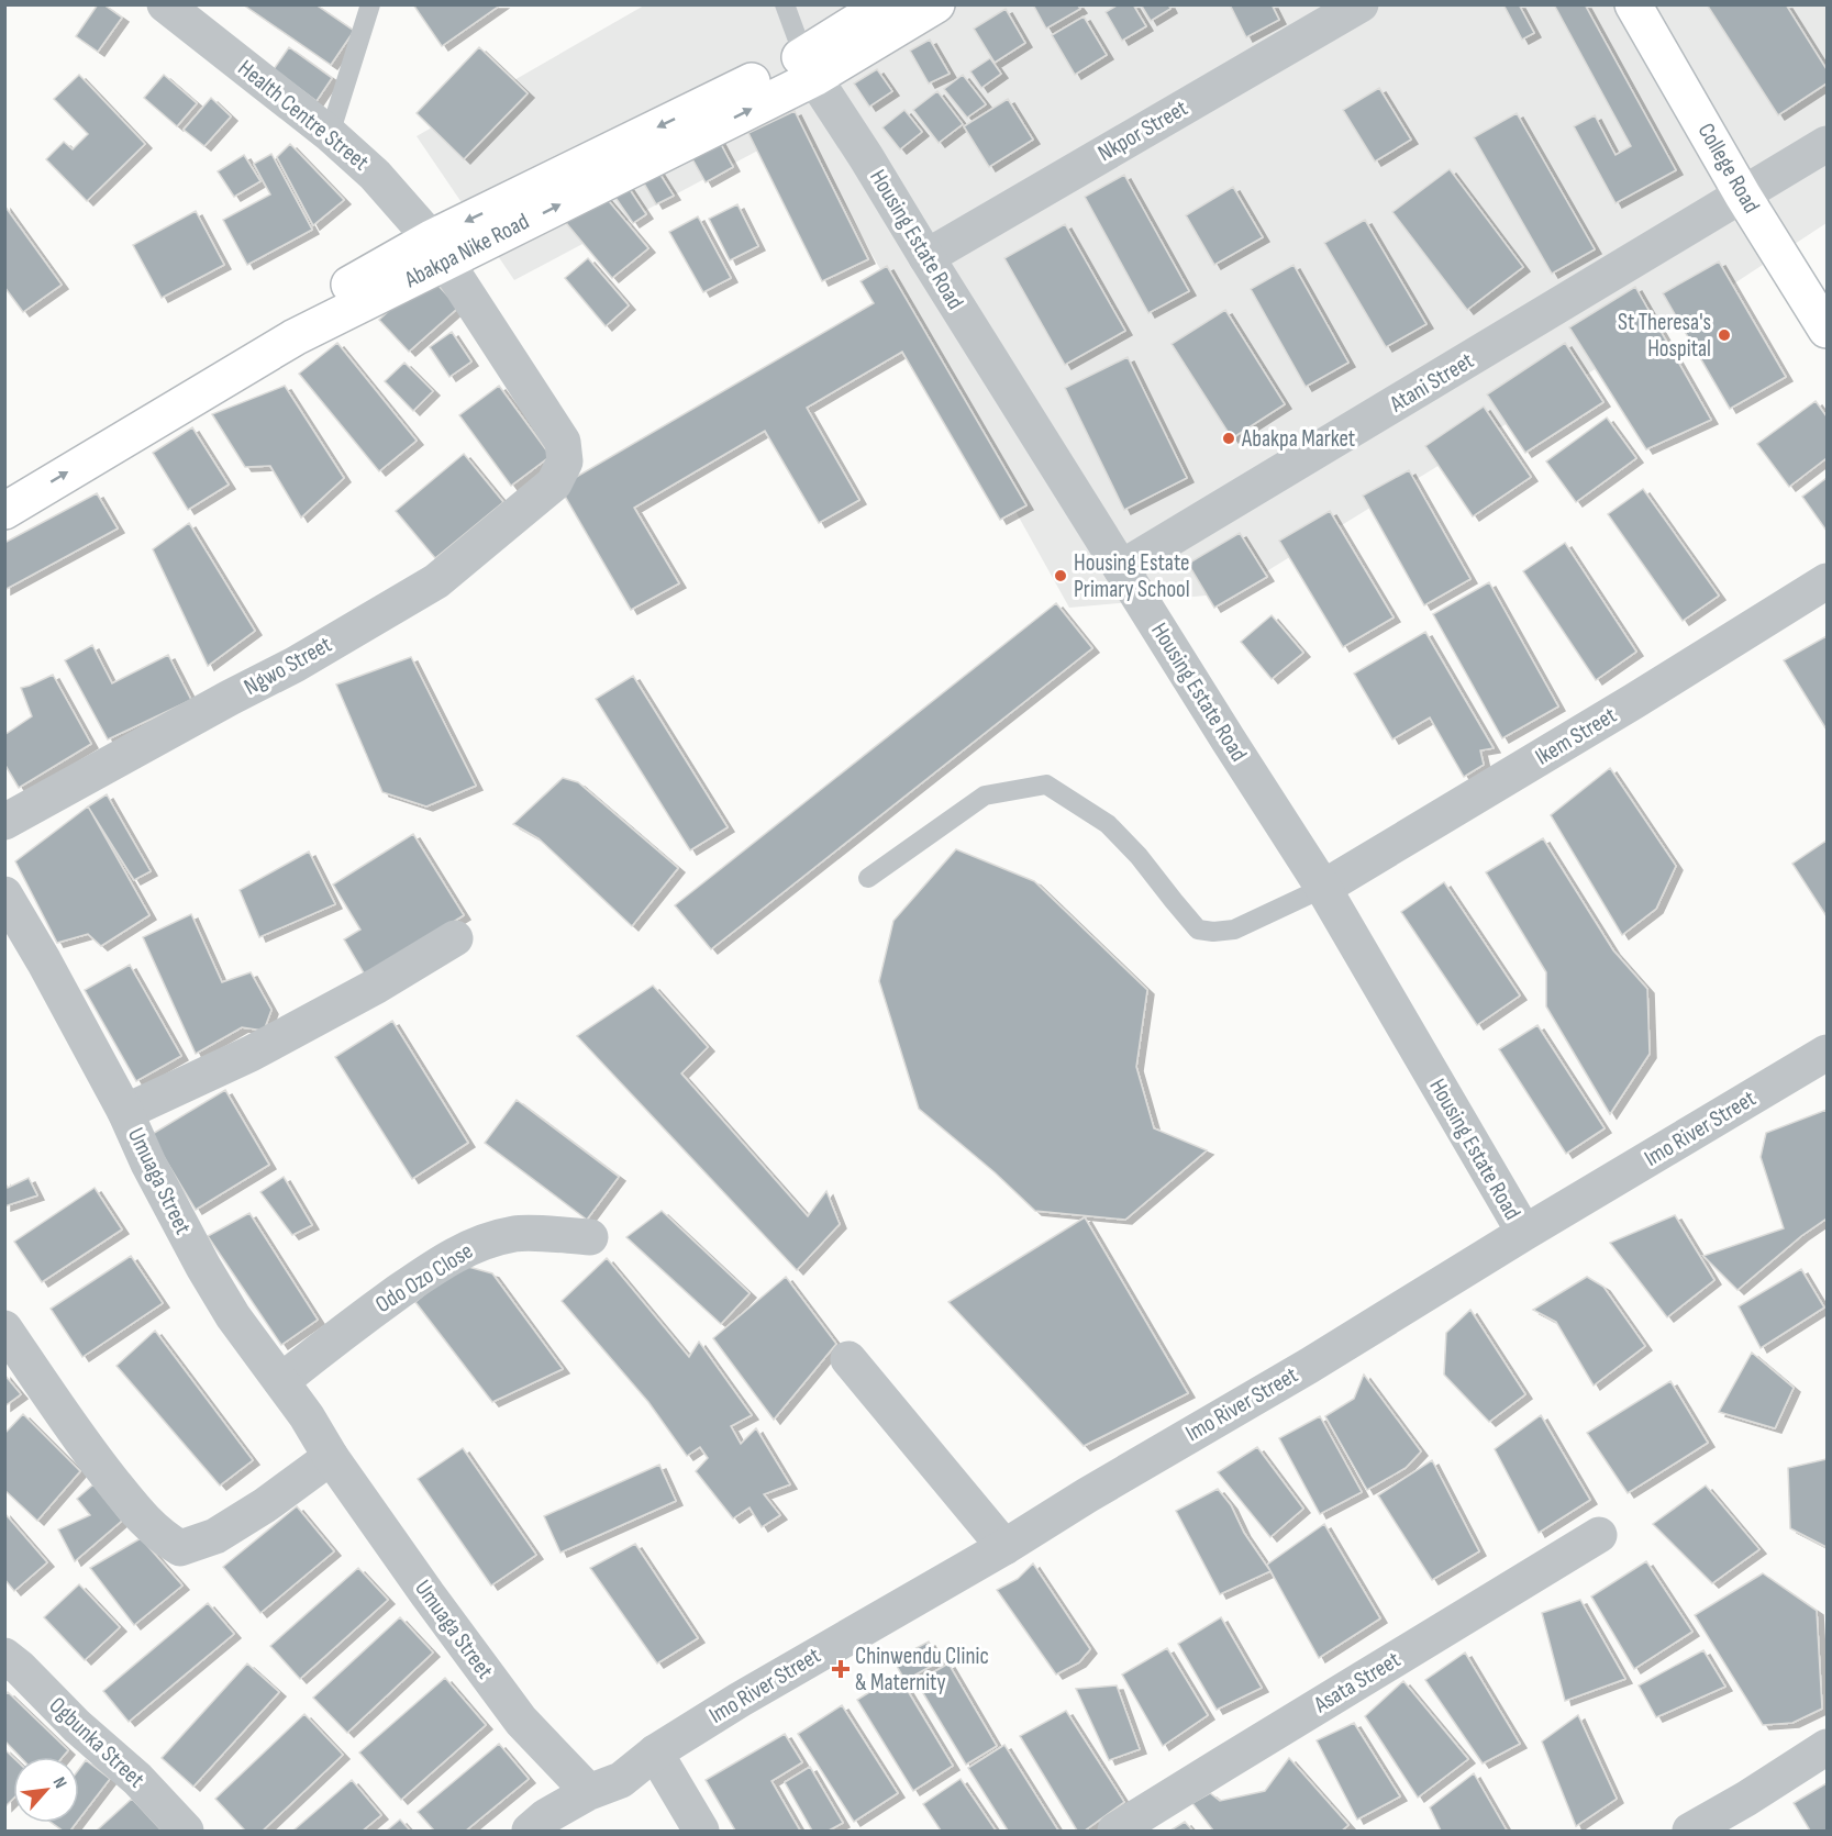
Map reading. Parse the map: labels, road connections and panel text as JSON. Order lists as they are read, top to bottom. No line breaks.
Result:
{"streets":{"main road":["College Road","Abakpa Nike Road"],"street":["Health Centre Street","Nkpor Street","Housing Estate Road","Atani Street","Ngwo Street","Ikem Street","Imo River Street","Umuaga Street","Odo Ozo Close","Asata Street","Ogbunka Street"]},"crossings":[["Health Centre Street","Abakpa Nike Road"],["Health Centre Street","Ngwo Street"],["Nkpor Street","Housing Estate Road"],["College Road","Atani Street"],["Housing Estate Road","Abakpa Nike Road"],["Housing Estate Road","Atani Street"],["Housing Estate Road","Ikem Street"],["Housing Estate Road","Imo River Street"],["Imo River Street","Umuaga Street"],["Umuaga Street","Odo Ozo Close"]],"places":{"other":["St Theresa's Hospital","Abakpa Market","Housing Estate Primary School"],"health":["Chinwendu Clinic & Maternity"]},"north":"top right"}
